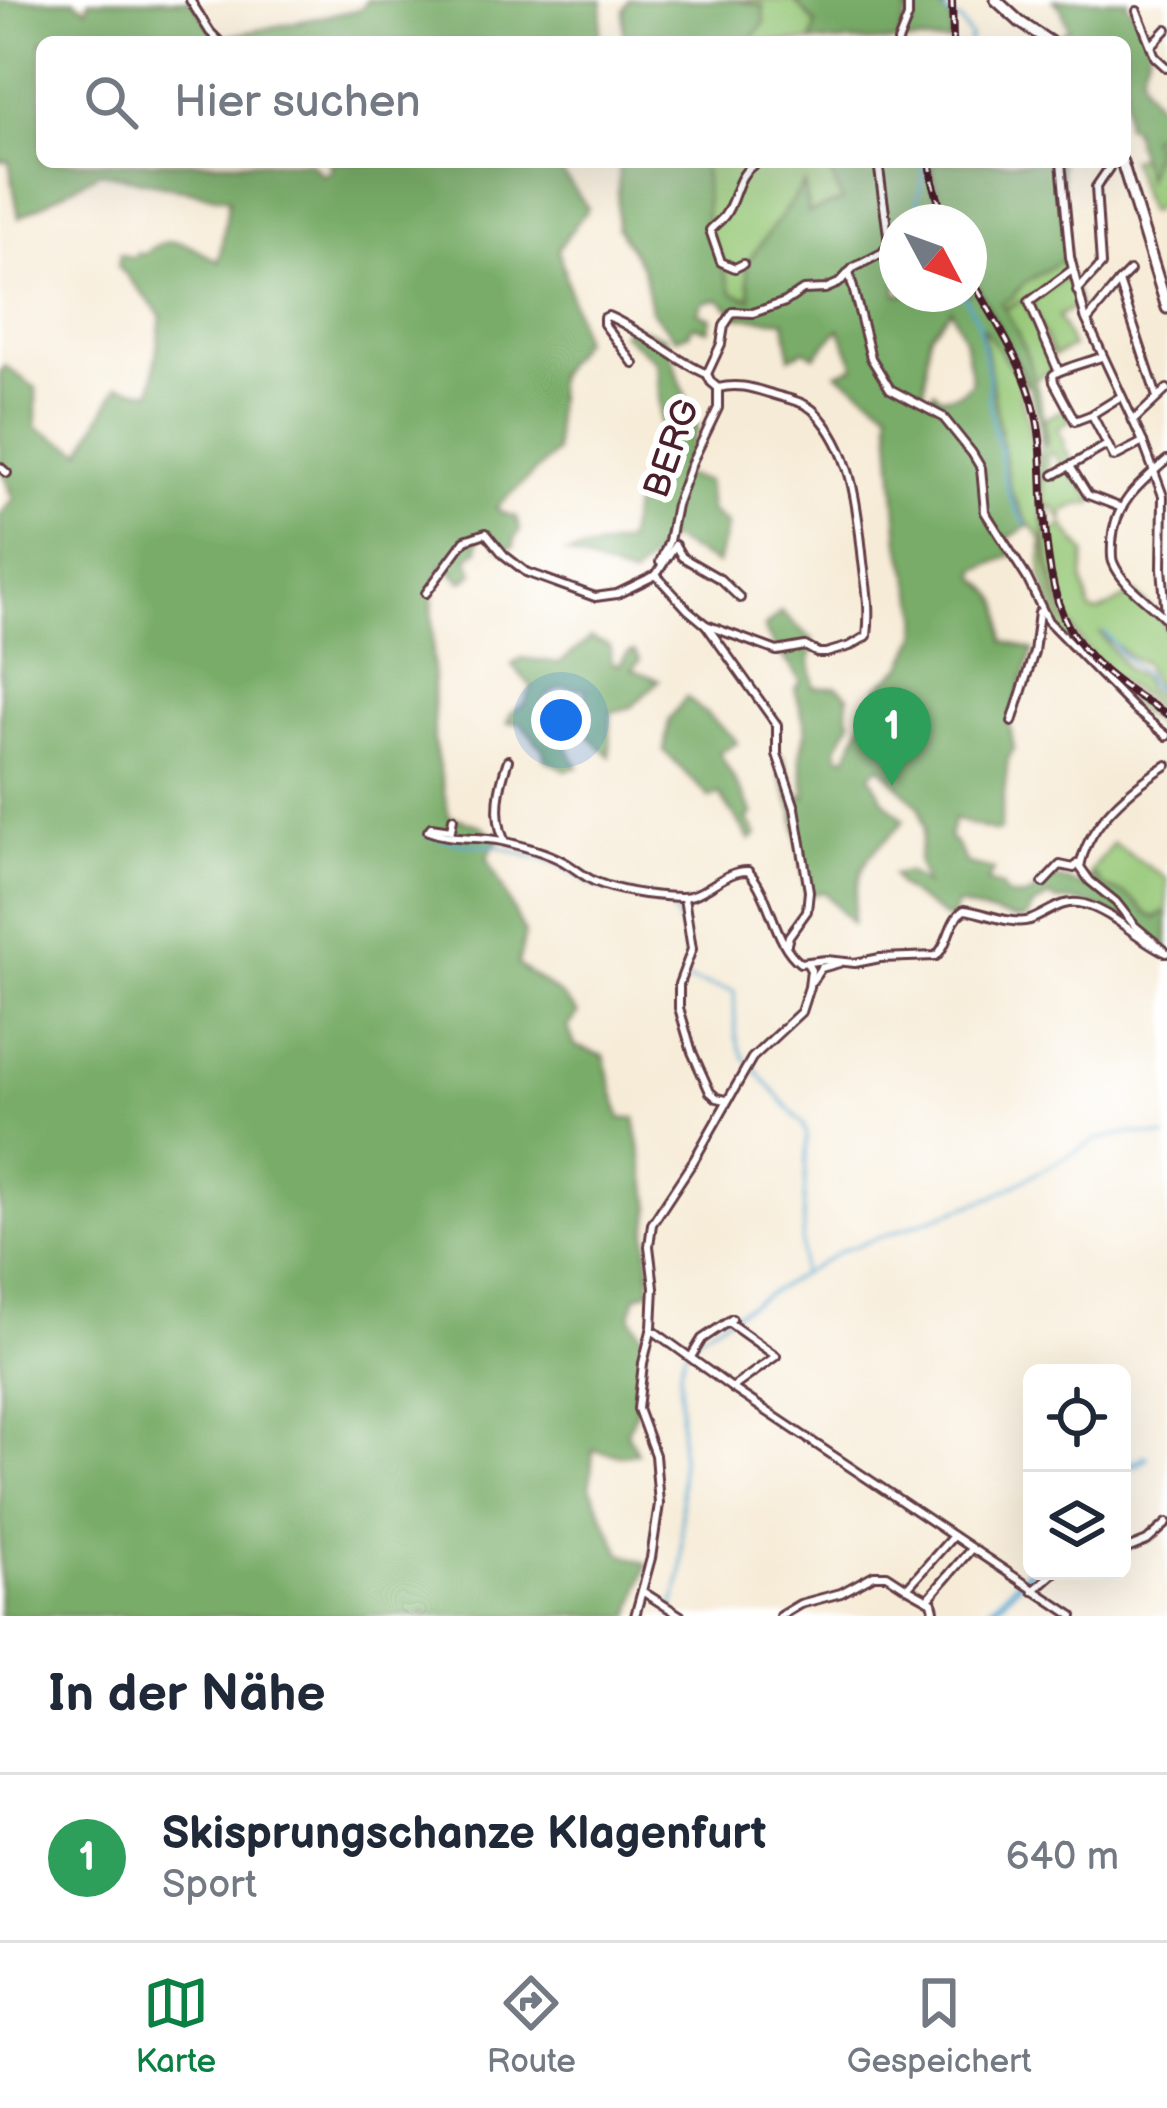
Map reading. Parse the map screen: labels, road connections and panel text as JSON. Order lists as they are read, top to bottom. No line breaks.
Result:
{"streets":{"street":["BERG"]},"north":"bottom right","page":{"search":"Hier suchen","pins":"1","heading":"In der Nähe","list":[{"mark":"1","name":"Skisprungschanze Klagenfurt","note":"Sport","value":"640 m"}],"nav":["Karte","Route","Gespeichert"]}}
